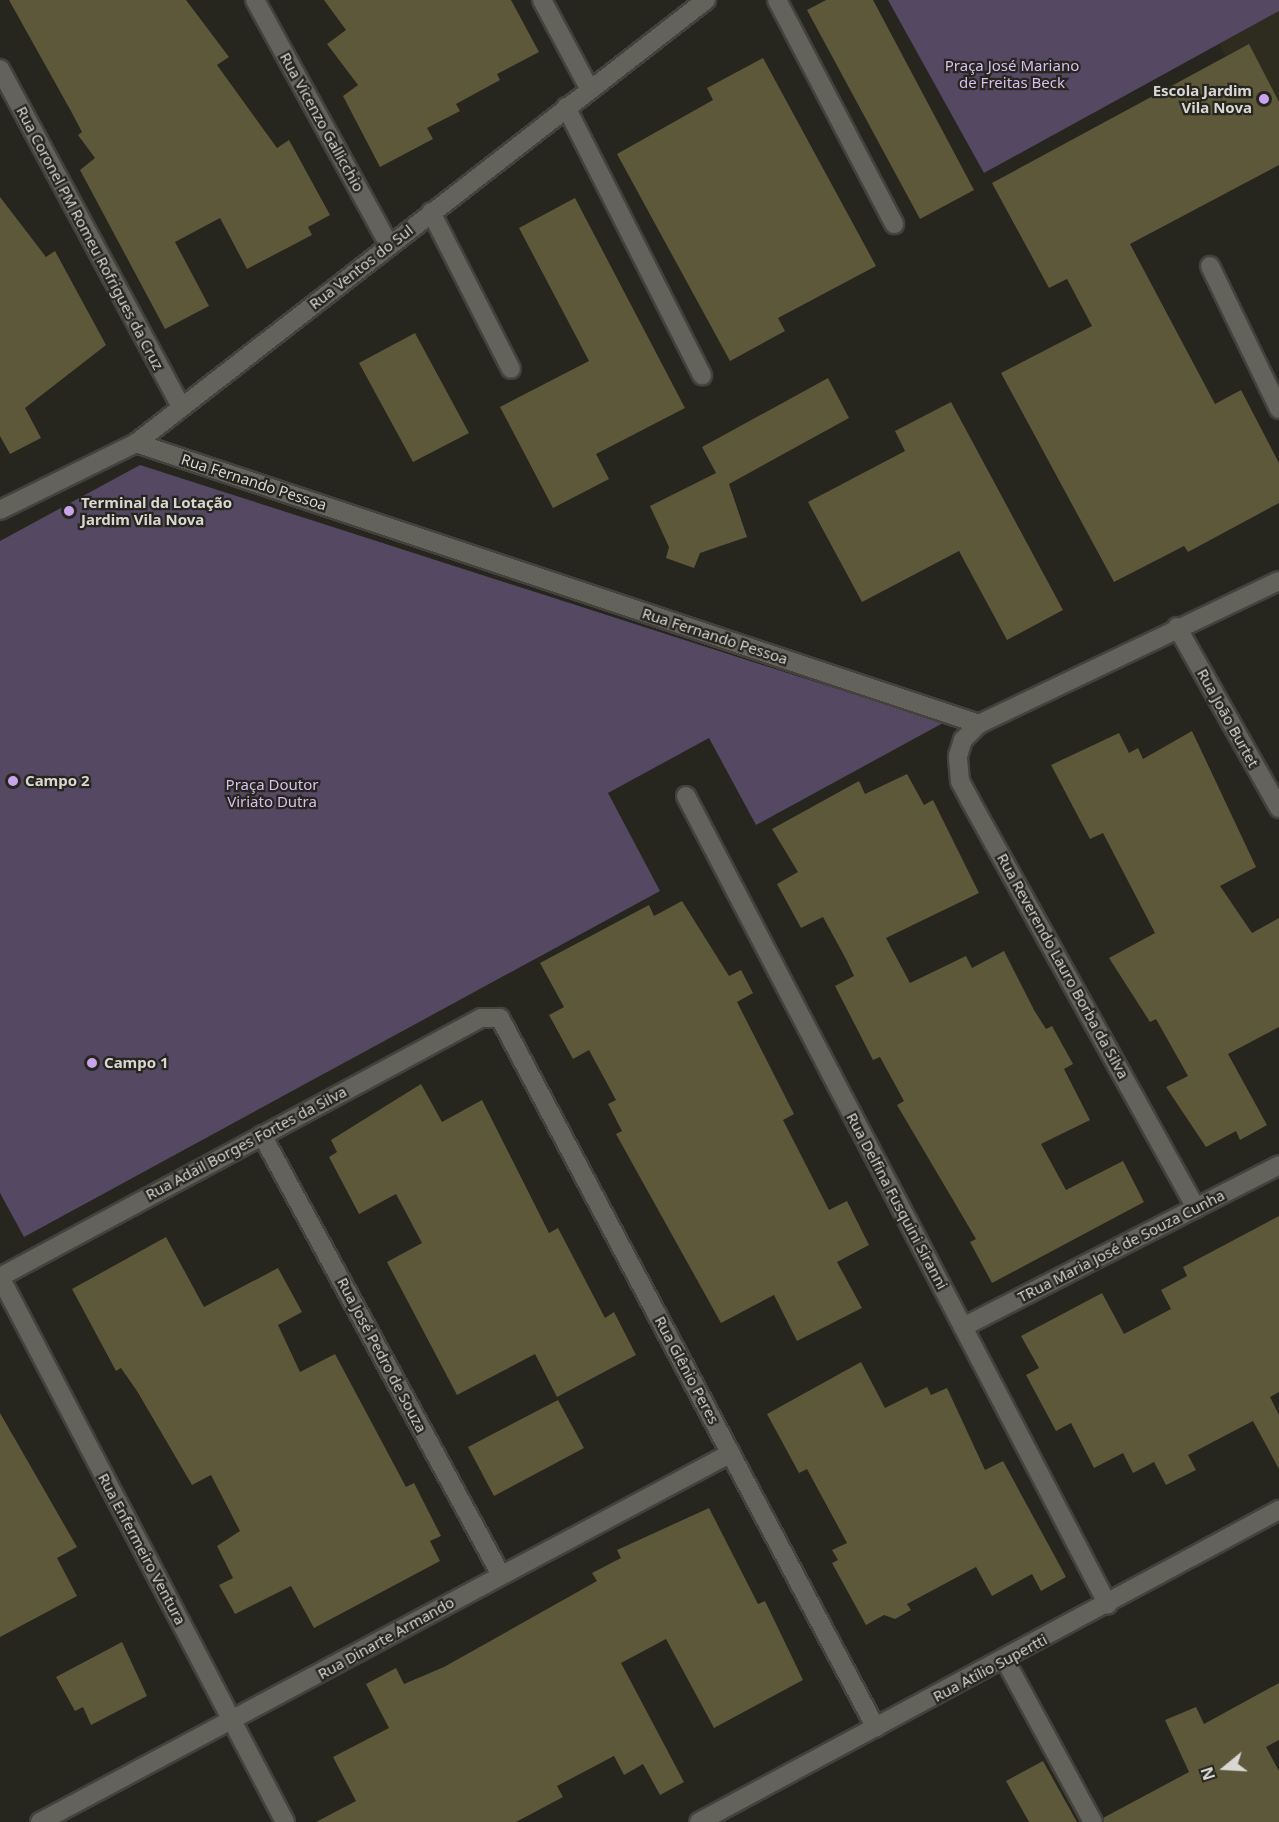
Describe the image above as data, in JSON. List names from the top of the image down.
{
  "streets": {
    "street": [
      "Rua Vicenzo Gallicchio",
      "Rua Coronel PM Romeu Rofrigues da Cruz",
      "Rua Ventos do Sul",
      "Rua Fernando Pessoa",
      "Rua João Burtet",
      "Rua Reverendo Lauro Borba da Silva",
      "Rua Adail Borges Fortes da Silva",
      "Rua Delfina Fusquini Siranni",
      "TRua Maria José de Souza Cunha",
      "Rua José Pedro de Souza",
      "Rua Glênio Peres",
      "Rua Enfermeiro Ventura",
      "Rua Dinarte Armando",
      "Rua Atílio Supertti"
    ]
  },
  "crossings": [
    ["Rua Vicenzo Gallicchio", "Rua Ventos do Sul"],
    ["Rua Coronel PM Romeu Rofrigues da Cruz", "Rua Ventos do Sul"],
    ["Rua Ventos do Sul", "Rua Fernando Pessoa"],
    ["Rua Fernando Pessoa", "Rua Reverendo Lauro Borba da Silva"],
    ["Rua Reverendo Lauro Borba da Silva", "TRua Maria José de Souza Cunha"],
    ["Rua Adail Borges Fortes da Silva", "Rua José Pedro de Souza"],
    ["Rua Adail Borges Fortes da Silva", "Rua Glênio Peres"],
    ["Rua Adail Borges Fortes da Silva", "Rua Enfermeiro Ventura"],
    ["Rua Delfina Fusquini Siranni", "TRua Maria José de Souza Cunha"],
    ["Rua Delfina Fusquini Siranni", "Rua Atílio Supertti"],
    ["Rua José Pedro de Souza", "Rua Dinarte Armando"],
    ["Rua Glênio Peres", "Rua Dinarte Armando"],
    ["Rua Glênio Peres", "Rua Atílio Supertti"],
    ["Rua Enfermeiro Ventura", "Rua Dinarte Armando"]
  ],
  "parks": ["Praça José Mariano de Freitas Beck", "Praça Doutor Viriato Dutra"],
  "places": [
    "Escola Jardim Vila Nova",
    "Terminal da Lotação Jardim Vila Nova",
    "Campo 2",
    "Campo 1"
  ],
  "north": "left"
}
